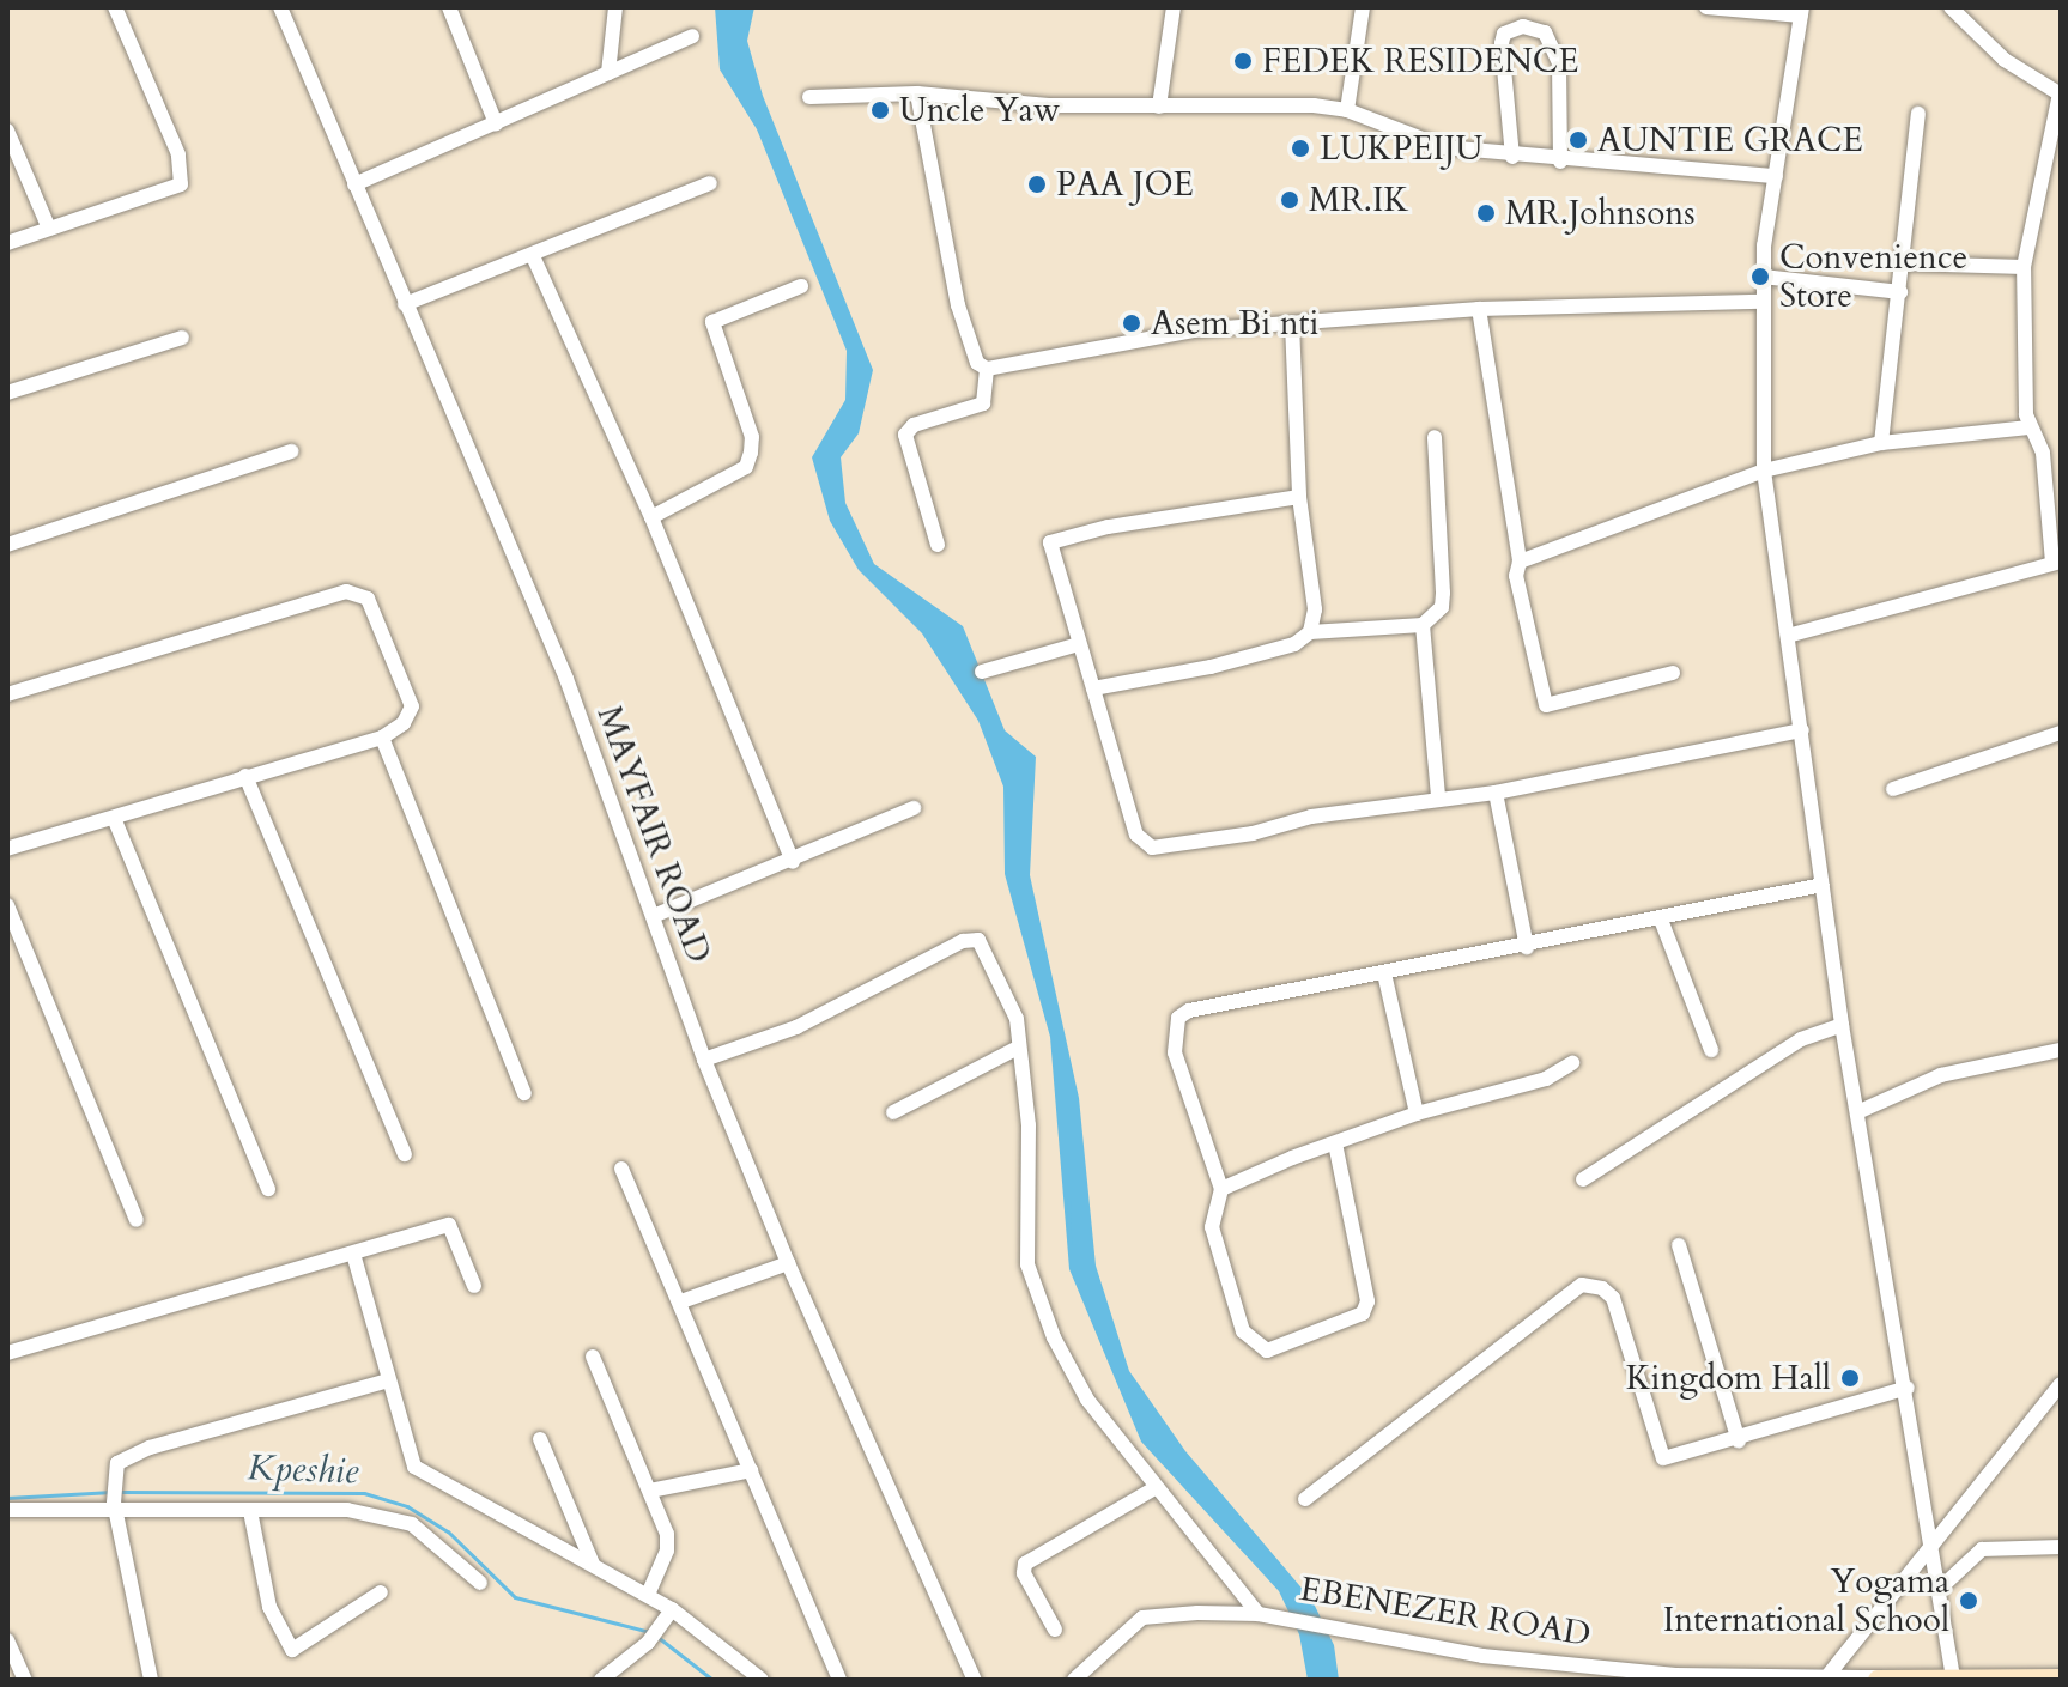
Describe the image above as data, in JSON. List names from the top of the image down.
{
  "streets": {
    "street": ["MAYFAIR ROAD", "EBENEZER ROAD"]
  },
  "water": ["Kpeshie"],
  "places": [
    "FEDEK RESIDENCE",
    "Uncle Yaw",
    "AUNTIE GRACE",
    "LUKPEIJU",
    "PAA JOE",
    "MR.IK",
    "MR.Johnsons",
    "Convenience Store",
    "Asem Bi nti",
    "Kingdom Hall",
    "Yogama International School"
  ]
}
